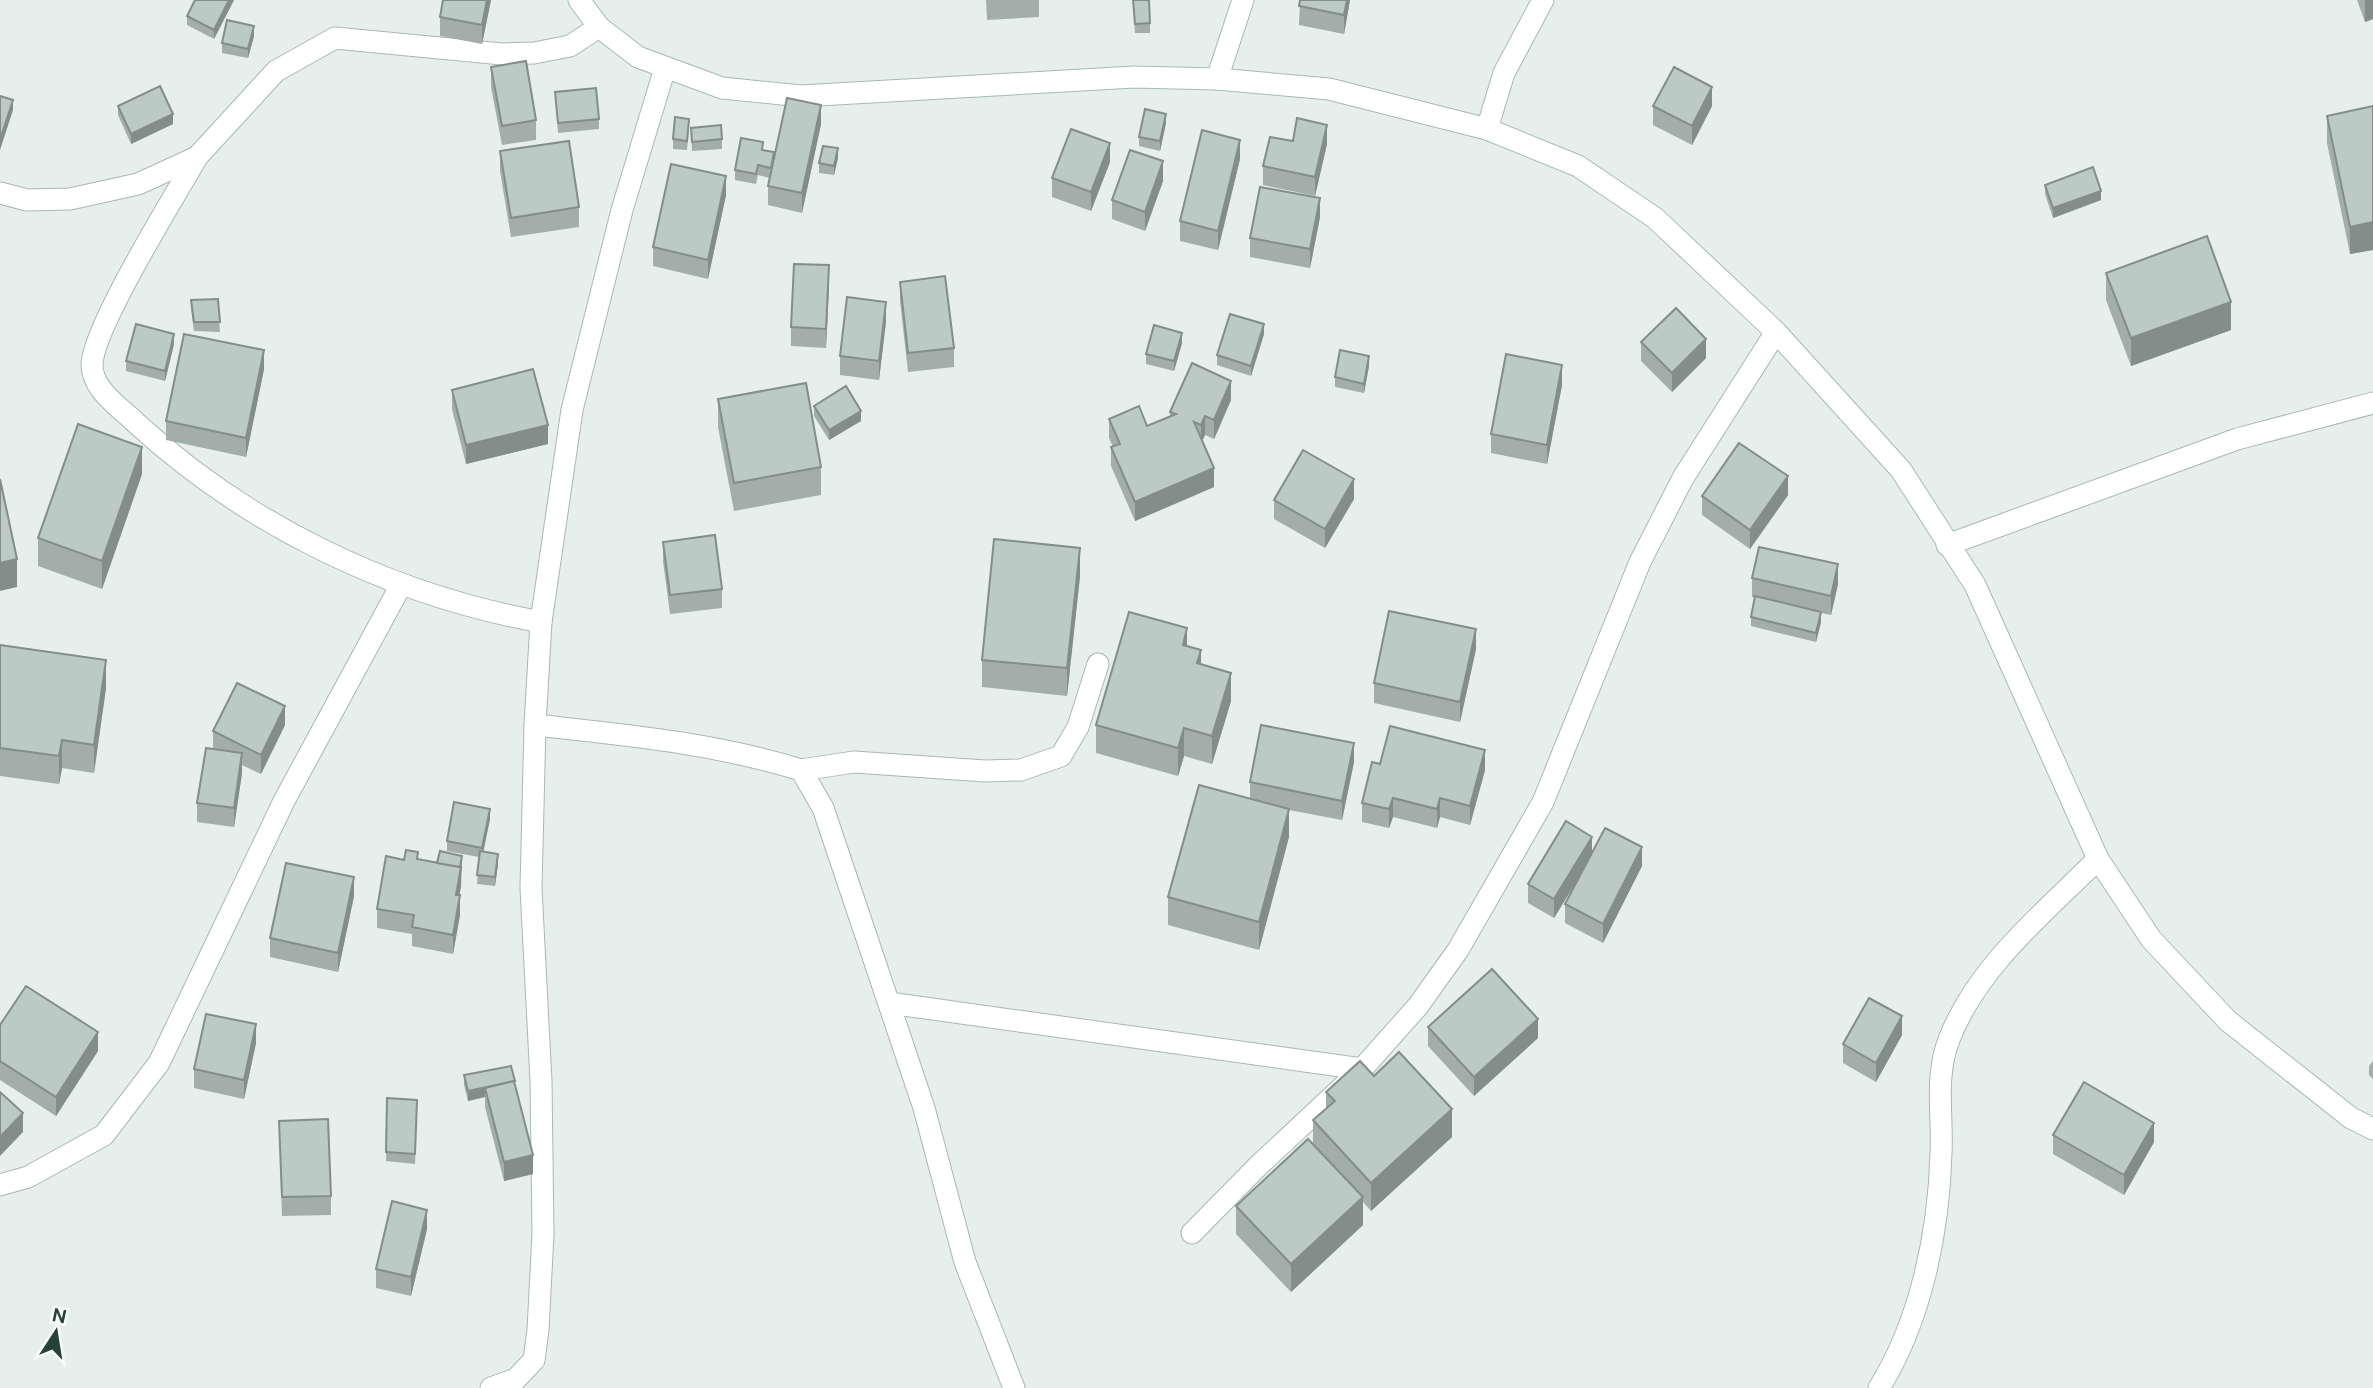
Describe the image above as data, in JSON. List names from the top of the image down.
{
  "north": "top"
}
